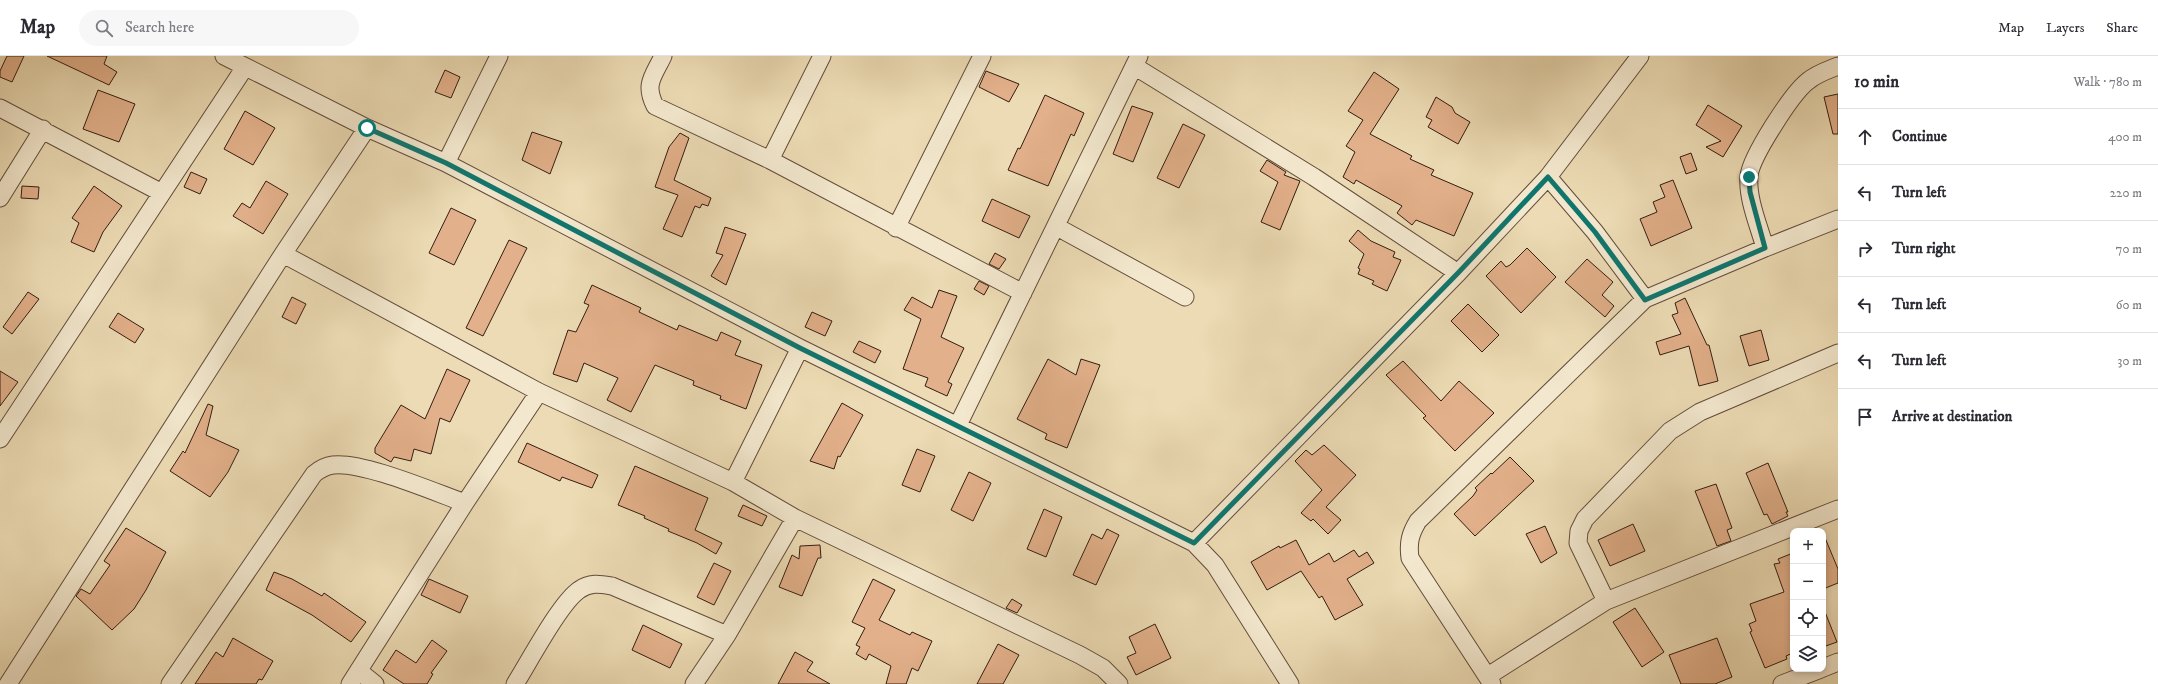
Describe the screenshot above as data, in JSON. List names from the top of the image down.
{
  "page": {
    "header": "Map",
    "search": "Search here",
    "nav": ["Map", "Layers", "Share"],
    "heading": ["10 min", "Walk · 780 m"],
    "list": [
      ["Continue", "400 m"],
      ["Turn left", "220 m"],
      ["Turn right", "70 m"],
      ["Turn left", "60 m"],
      ["Turn left", "30 m"],
      "Arrive at destination"
    ],
    "map_buttons": ["+", "−"]
  }
}
